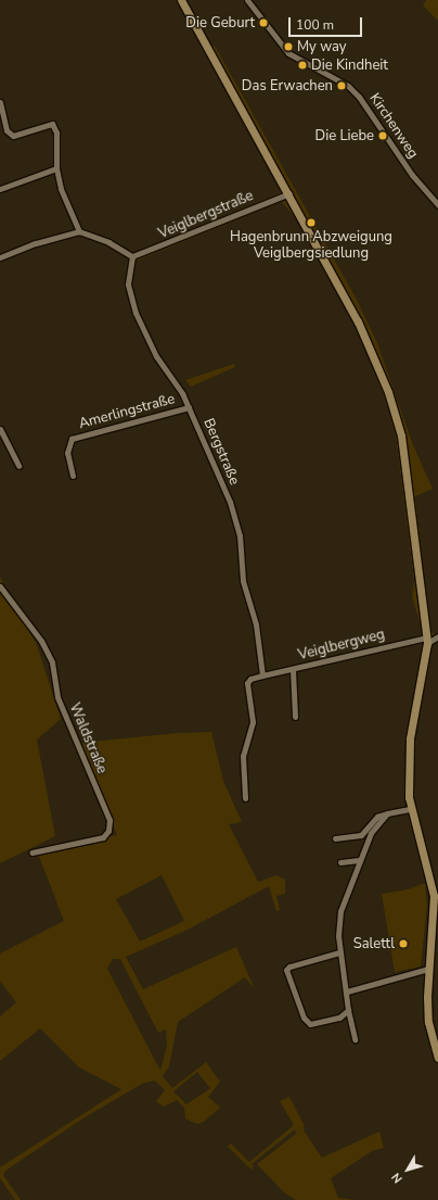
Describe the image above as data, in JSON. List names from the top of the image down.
{
  "streets": {
    "street": [
      "Kirchenweg",
      "Veiglbergstraße",
      "Amerlingstraße",
      "Bergstraße",
      "Veiglbergweg",
      "Waldstraße"
    ]
  },
  "crossings": [
    ["Veiglbergstraße", "Bergstraße"],
    ["Amerlingstraße", "Bergstraße"],
    ["Bergstraße", "Veiglbergweg"]
  ],
  "places": [
    "Die Geburt",
    "My way",
    "Die Kindheit",
    "Das Erwachen",
    "Die Liebe",
    "Hagenbrunn Abzweigung Veiglbergsiedlung",
    "Salettl"
  ],
  "scale_bar": "100 m",
  "north": "bottom left"
}
